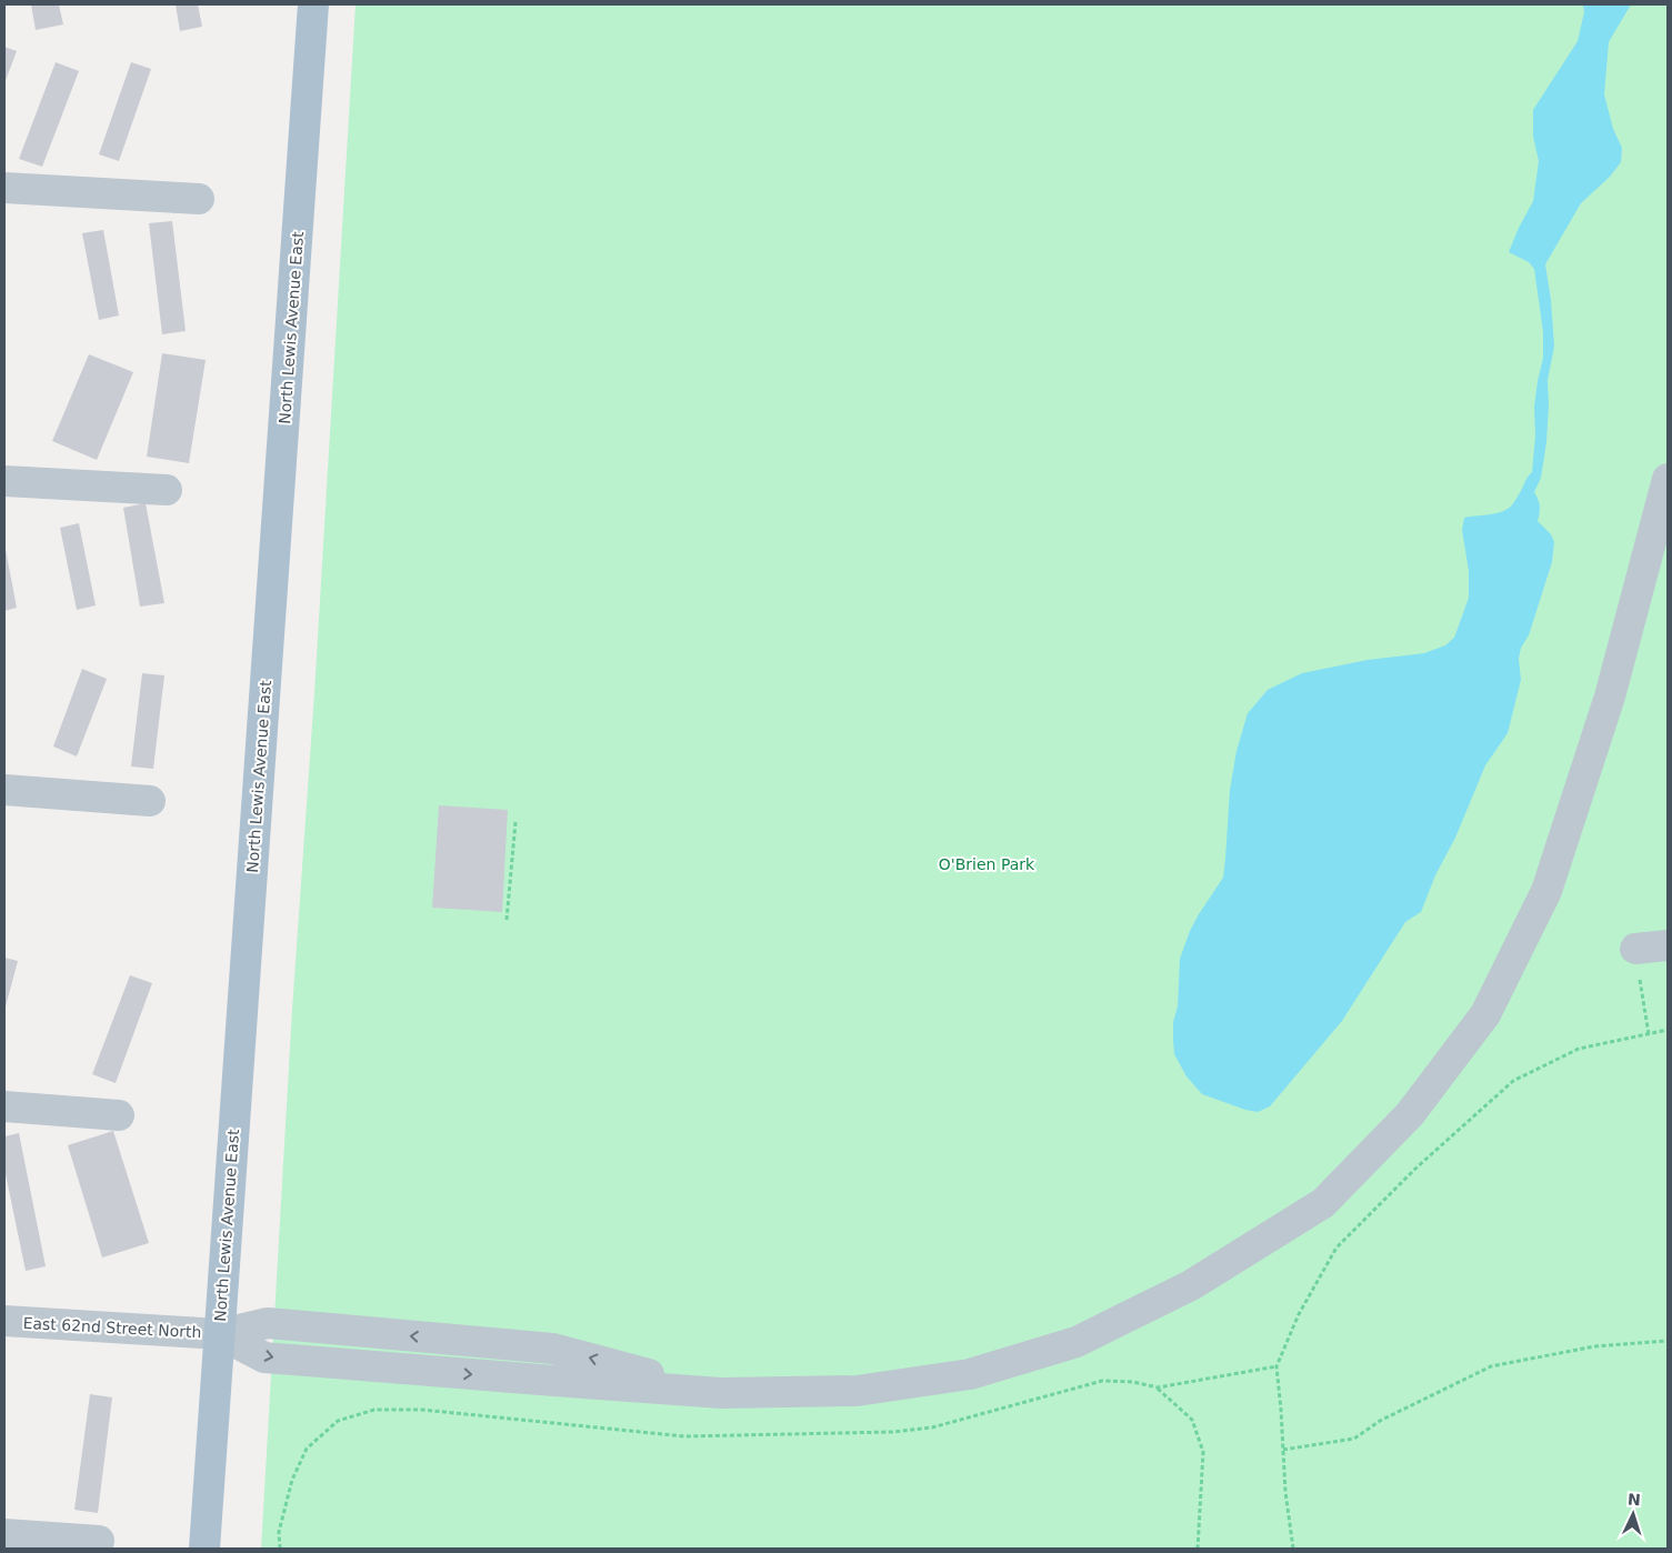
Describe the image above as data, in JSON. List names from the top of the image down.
{
  "streets": {
    "main road": ["North Lewis Avenue East"],
    "street": ["East 62nd Street North"]
  },
  "crossings": [
    ["North Lewis Avenue East", "East 62nd Street North"]
  ],
  "parks": ["O'Brien Park"],
  "north": "top"
}
